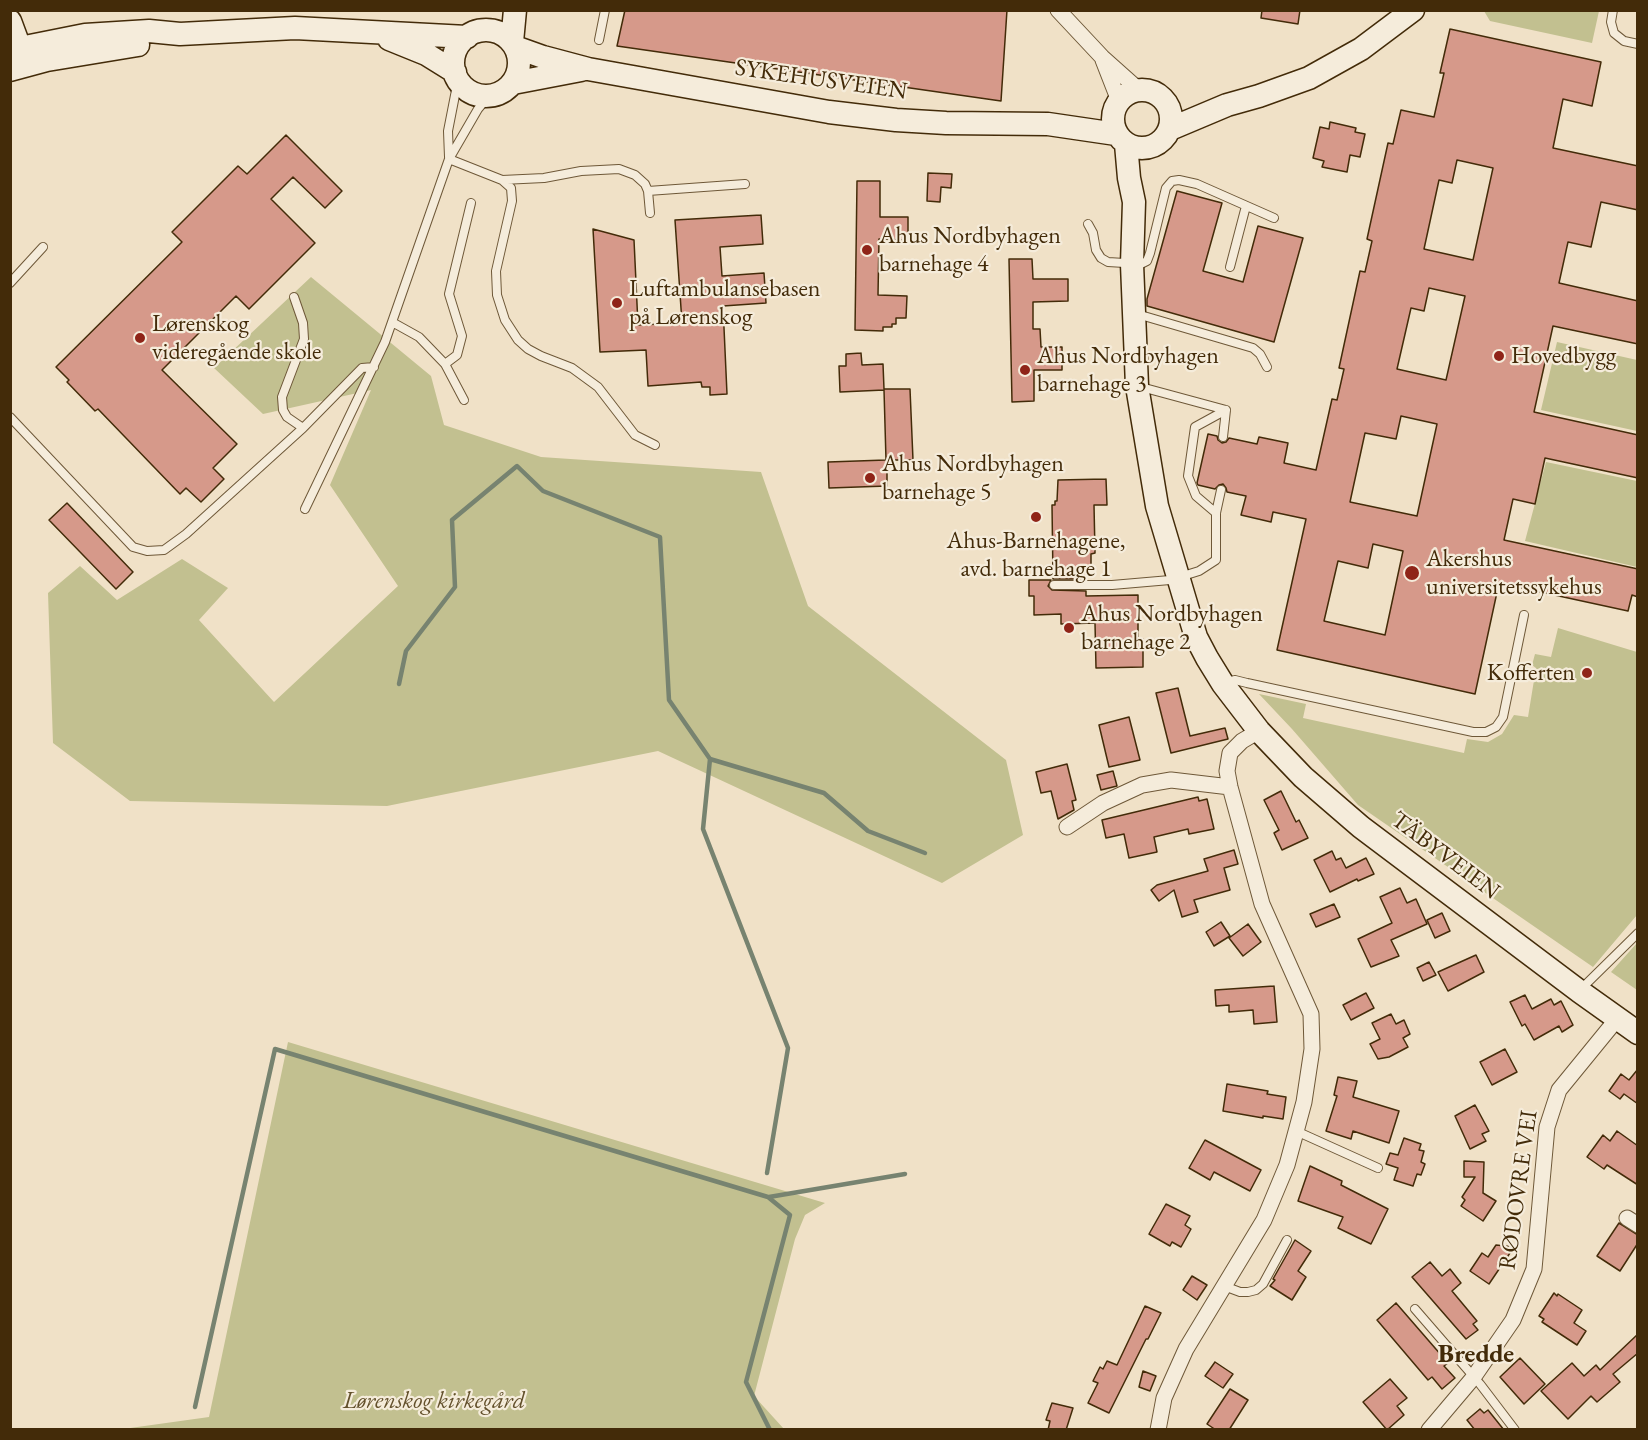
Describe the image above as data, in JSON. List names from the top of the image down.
{
  "streets": {
    "main road": ["SYKEHUSVEIEN", "TÄBYVEIEN"],
    "street": ["RØDOVRE VEI"]
  },
  "crossings": [
    ["TÄBYVEIEN", "RØDOVRE VEI"]
  ],
  "districts": ["Bredde"],
  "parks": ["Lørenskog kirkegård"],
  "places": [
    "Ahus Nordbyhagen barnehage 4",
    "Luftambulansebasen på Lørenskog",
    "Lørenskog videregående skole",
    "Hovedbygg",
    "Ahus Nordbyhagen barnehage 3",
    "Ahus Nordbyhagen barnehage 5",
    "Ahus-Barnehagene, avd. barnehage 1",
    "Akershus universitetssykehus",
    "Ahus Nordbyhagen barnehage 2",
    "Kofferten"
  ]
}
